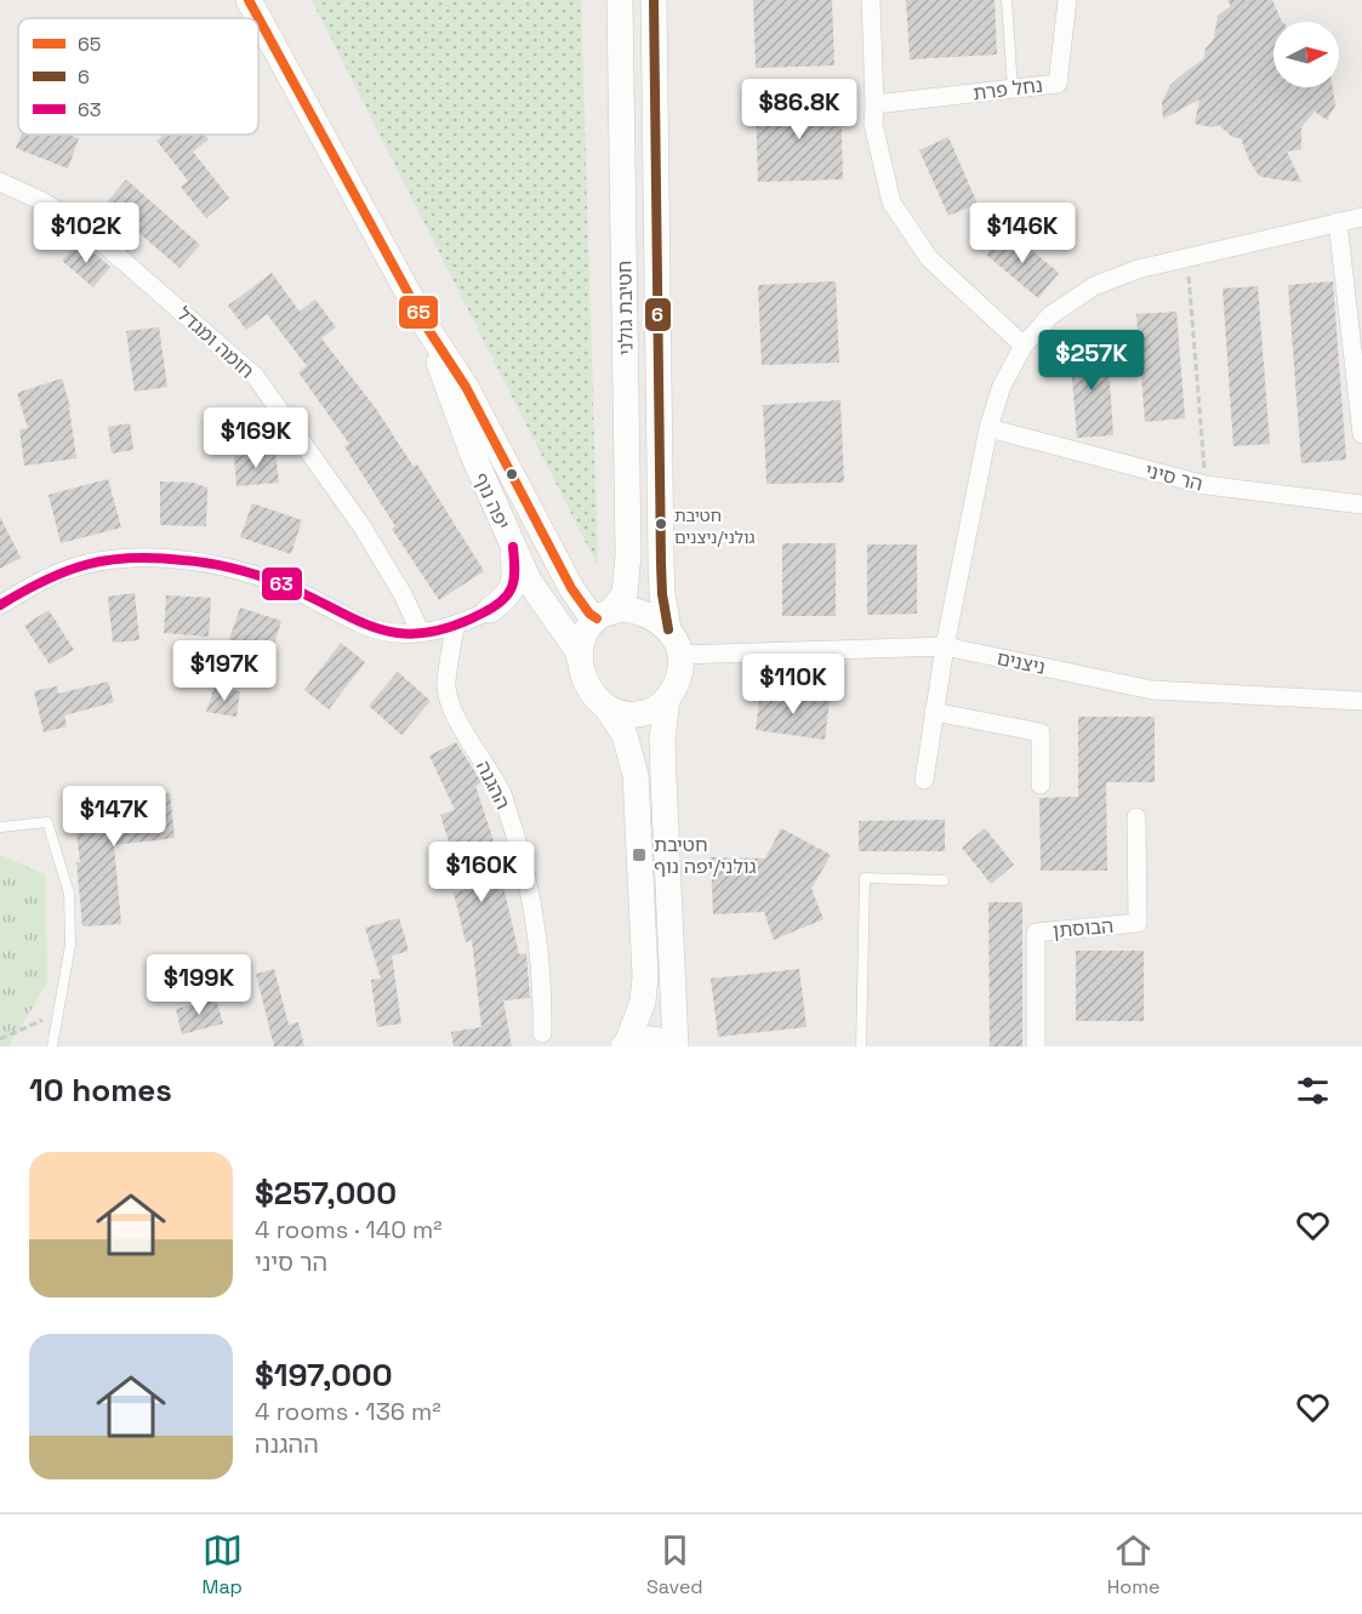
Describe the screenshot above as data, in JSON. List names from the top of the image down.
{
  "streets": {
    "street": [
      "נחל פרת",
      "חטיבת גולני",
      "חומה ומגדל",
      "הר סיני",
      "יפה נוף",
      "ניצנים",
      "ההגנה",
      "הבוסתן"
    ]
  },
  "crossings": [
    ["חטיבת גולני", "יפה נוף"],
    ["חטיבת גולני", "ניצנים"],
    ["יפה נוף", "ניצנים"]
  ],
  "places": {
    "other": ["חטיבת גולני/ניצנים"],
    "transit": ["חטיבת גולני/יפה נוף"]
  },
  "lines": ["transit line 65", "transit line 6", "transit line 63"],
  "legend": ["65", "6", "63"],
  "north": "right",
  "page": {
    "price": [
      "$86.8K",
      "$102K",
      "$146K",
      "$257K",
      "$169K",
      "$197K",
      "$110K",
      "$147K",
      "$160K",
      "$199K"
    ],
    "heading": "10 homes",
    "list": [
      {
        "name": "$257,000",
        "note": "4 rooms · 140 m² · הר סיני"
      },
      {
        "name": "$197,000",
        "note": "4 rooms · 136 m² · ההגנה"
      }
    ],
    "tabs": ["Map", "Saved", "Home"]
  }
}
